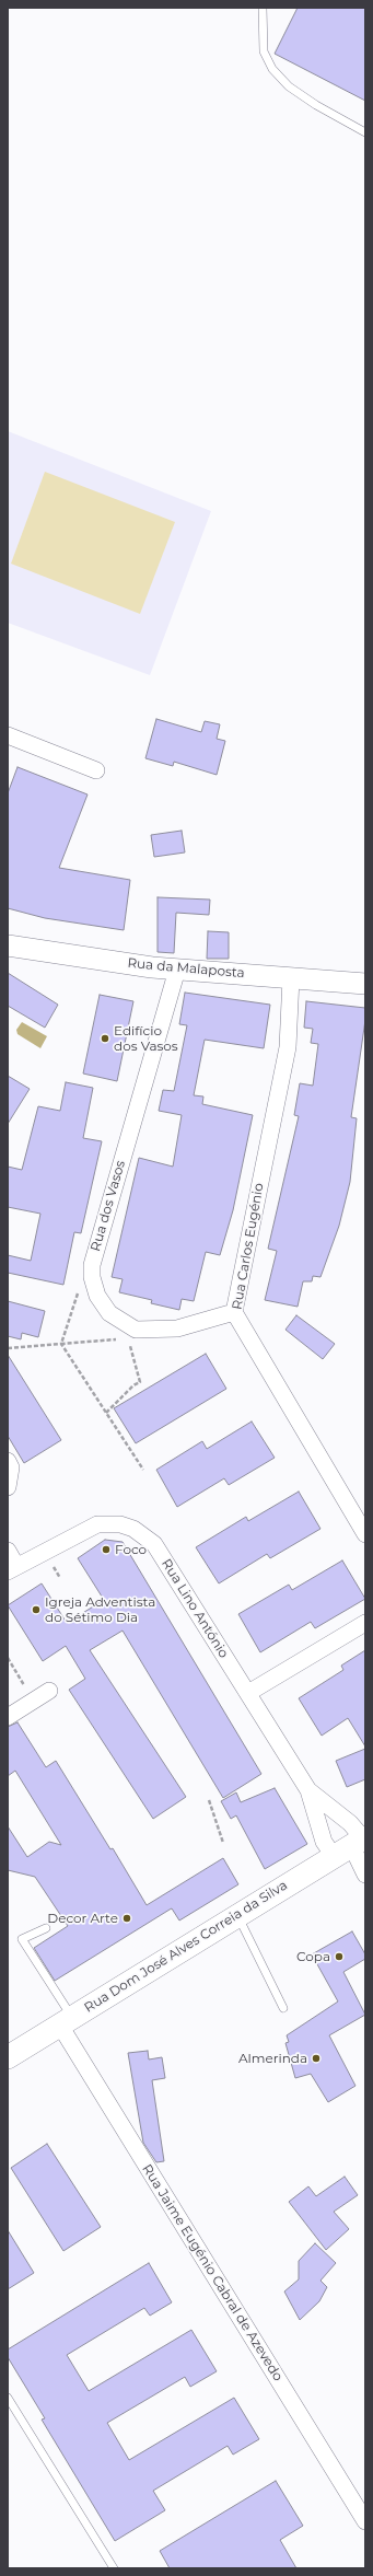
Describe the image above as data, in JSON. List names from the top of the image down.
{
  "streets": {
    "main road": ["Rua Dom José Alves Correia da Silva"],
    "street": [
      "Rua da Malaposta",
      "Rua dos Vasos",
      "Rua Carlos Eugénio",
      "Rua Lino António",
      "Rua Jaime Eugénio Cabral de Azevedo"
    ]
  },
  "crossings": [
    ["Rua da Malaposta", "Rua dos Vasos"],
    ["Rua da Malaposta", "Rua Carlos Eugénio"],
    ["Rua dos Vasos", "Rua Carlos Eugénio"],
    ["Rua Lino António", "Rua Dom José Alves Correia da Silva"],
    ["Rua Dom José Alves Correia da Silva", "Rua Jaime Eugénio Cabral de Azevedo"]
  ],
  "places": [
    "Edifício dos Vasos",
    "Foco",
    "Igreja Adventista do Sétimo Dia",
    "Decor Arte",
    "Copa",
    "Almerinda"
  ]
}
